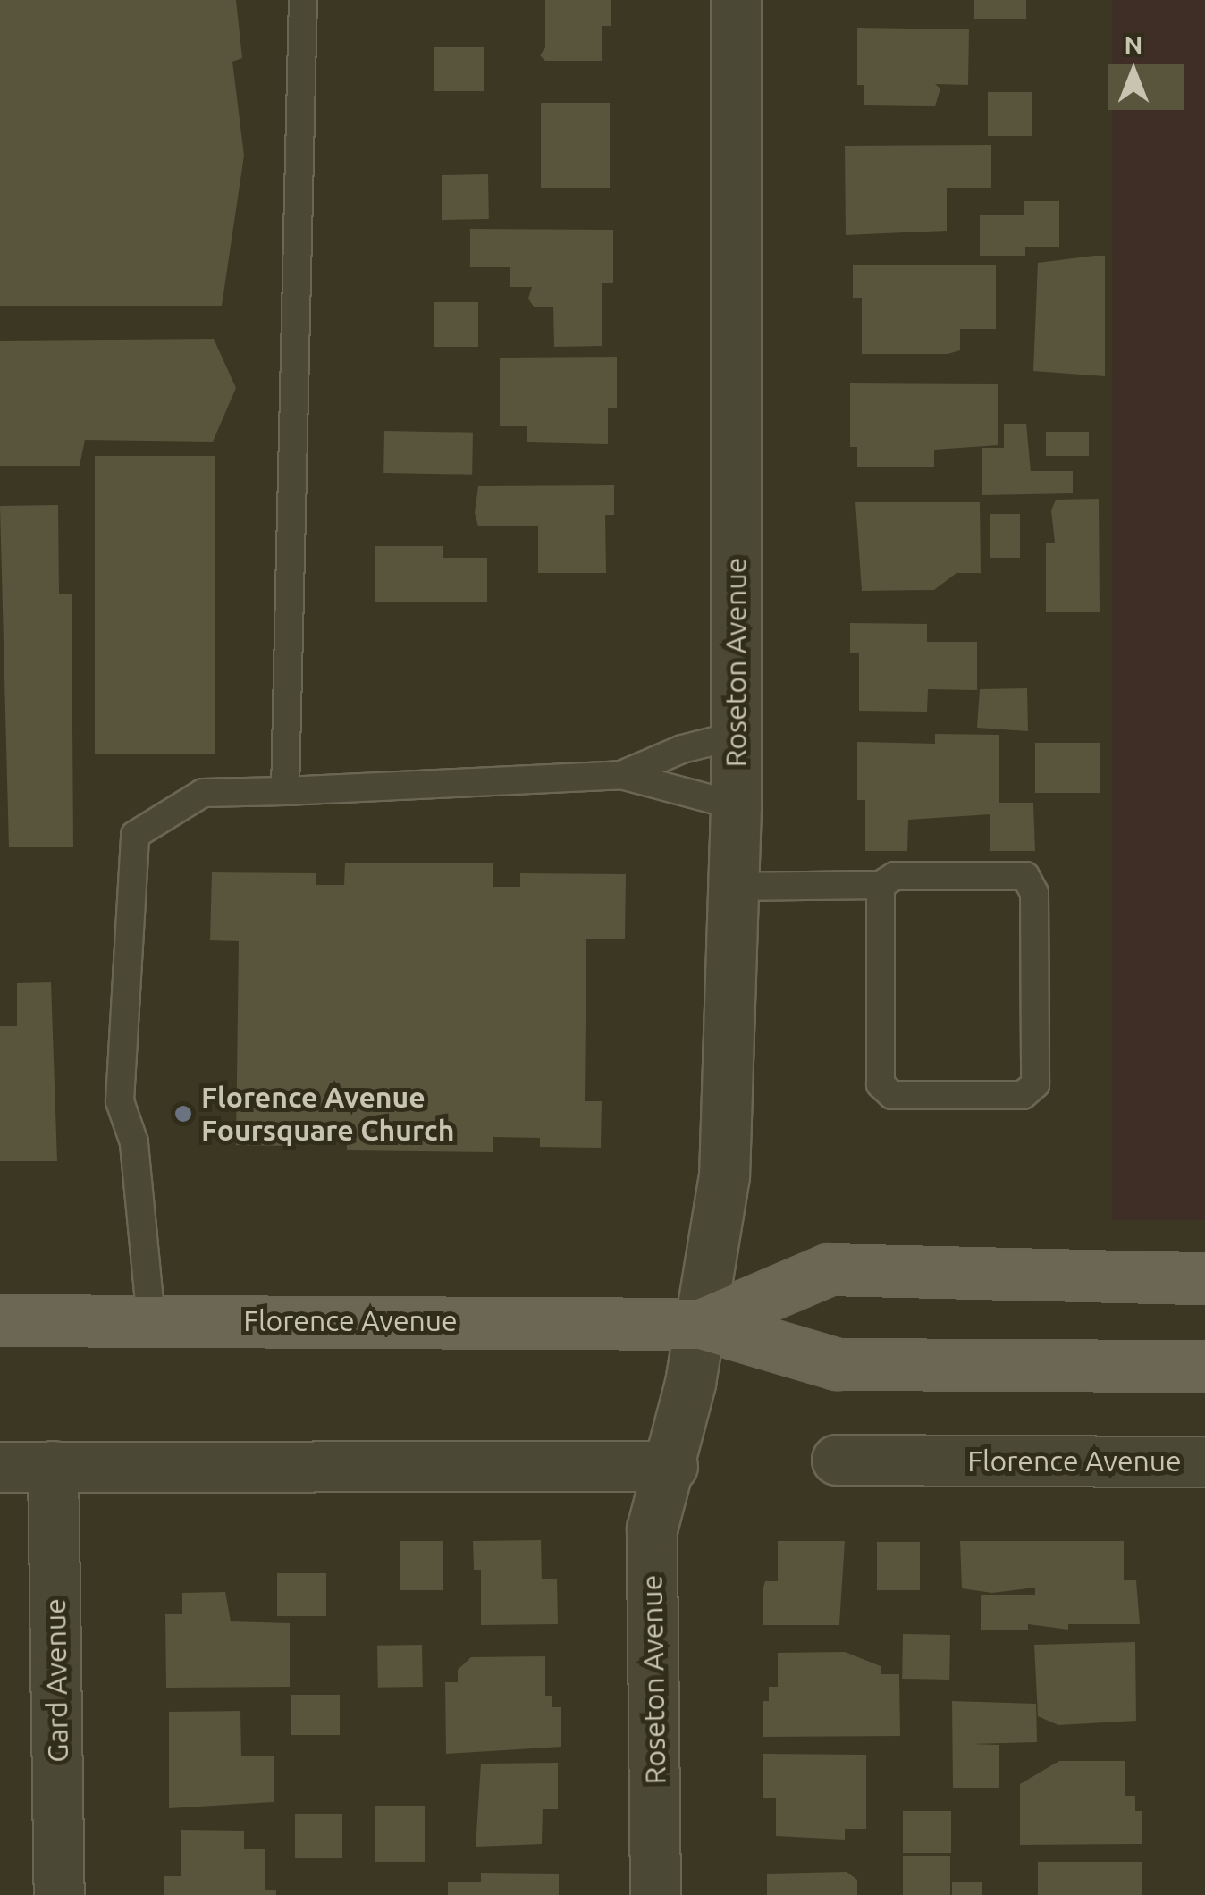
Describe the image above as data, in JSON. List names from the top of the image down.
{
  "streets": {
    "main road": ["Florence Avenue"],
    "street": ["Roseton Avenue", "Gard Avenue"]
  },
  "crossings": [
    ["Roseton Avenue", "Florence Avenue"]
  ],
  "places": ["Florence Avenue Foursquare Church"],
  "north": "top"
}
